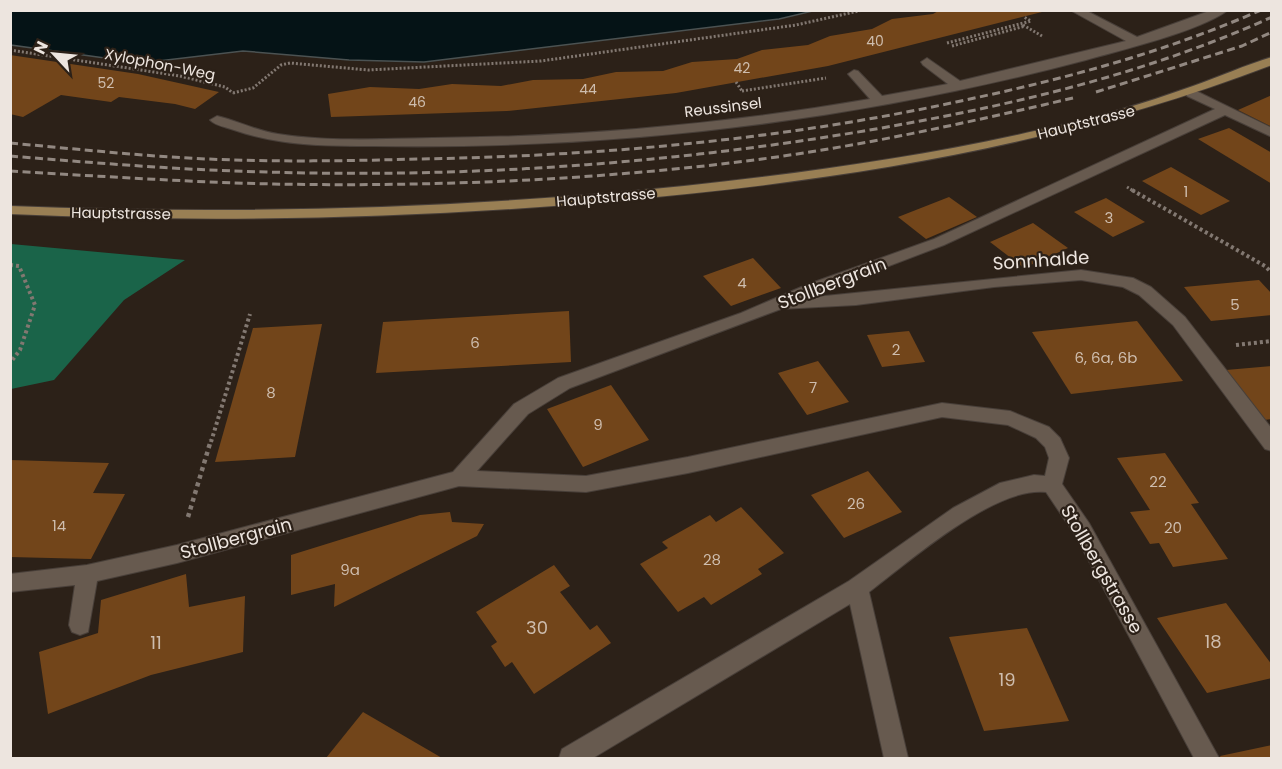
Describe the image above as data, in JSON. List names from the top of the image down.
{
  "streets": {
    "main road": ["Hauptstrasse"],
    "street": [
      "Reussinsel",
      "Sonnhalde",
      "Stollbergrain",
      "Stollbergstrasse"
    ],
    "path": ["Xylophon-Weg"]
  },
  "crossings": [
    ["Sonnhalde", "Stollbergrain"],
    ["Stollbergrain", "Stollbergstrasse"]
  ],
  "house_numbers": [
    "40",
    "42",
    "52",
    "44",
    "46",
    "1",
    "3",
    "4",
    "5",
    "6",
    "2",
    "6, 6a, 6b",
    "7",
    "8",
    "9",
    "22",
    "26",
    "14",
    "20",
    "28",
    "9a",
    "30",
    "18",
    "11",
    "19"
  ],
  "north": "top left"
}
